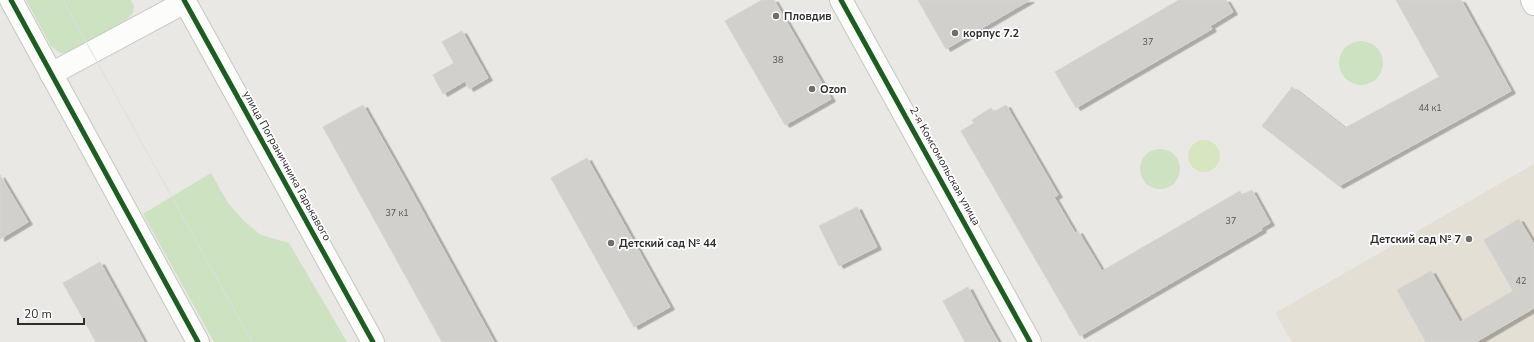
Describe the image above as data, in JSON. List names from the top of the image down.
{
  "streets": {
    "street": ["улица Пограничника Гарькавого", "2-я Комсомольская улица"]
  },
  "places": [
    "Пловдив",
    "корпус 7.2",
    "Ozon",
    "Детский сад № 7",
    "Детский сад № 44"
  ],
  "house_numbers": [
    "37",
    "38",
    "44 к1",
    "37 к1",
    "37",
    "42"
  ],
  "scale_bar": "20 m"
}
